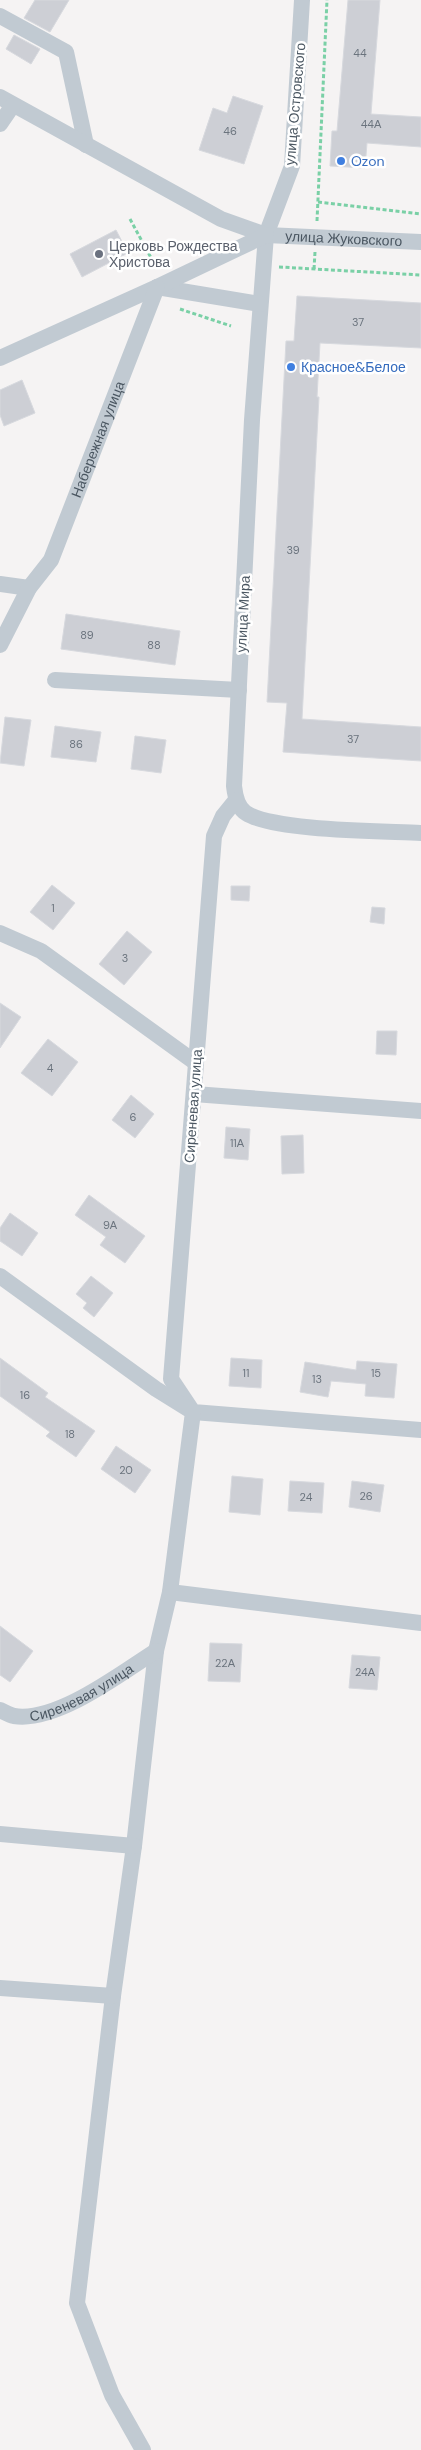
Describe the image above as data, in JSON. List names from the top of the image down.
{
  "streets": {
    "street": [
      "улица Островского",
      "улица Жуковского",
      "Набережная улица",
      "улица Мира",
      "Сиреневая улица"
    ]
  },
  "crossings": [
    ["улица Островского", "улица Жуковского"],
    ["улица Островского", "улица Мира"],
    ["улица Жуковского", "улица Мира"],
    ["улица Мира", "Сиреневая улица"]
  ],
  "places": ["Ozon", "Церковь Рождества Христова", "Красное&Белое"],
  "house_numbers": [
    "44",
    "44А",
    "46",
    "37",
    "39",
    "89",
    "88",
    "37",
    "86",
    "1",
    "3",
    "4",
    "6",
    "11А",
    "9А",
    "11",
    "15",
    "13",
    "16",
    "18",
    "20",
    "26",
    "24",
    "22А",
    "24А"
  ]
}
